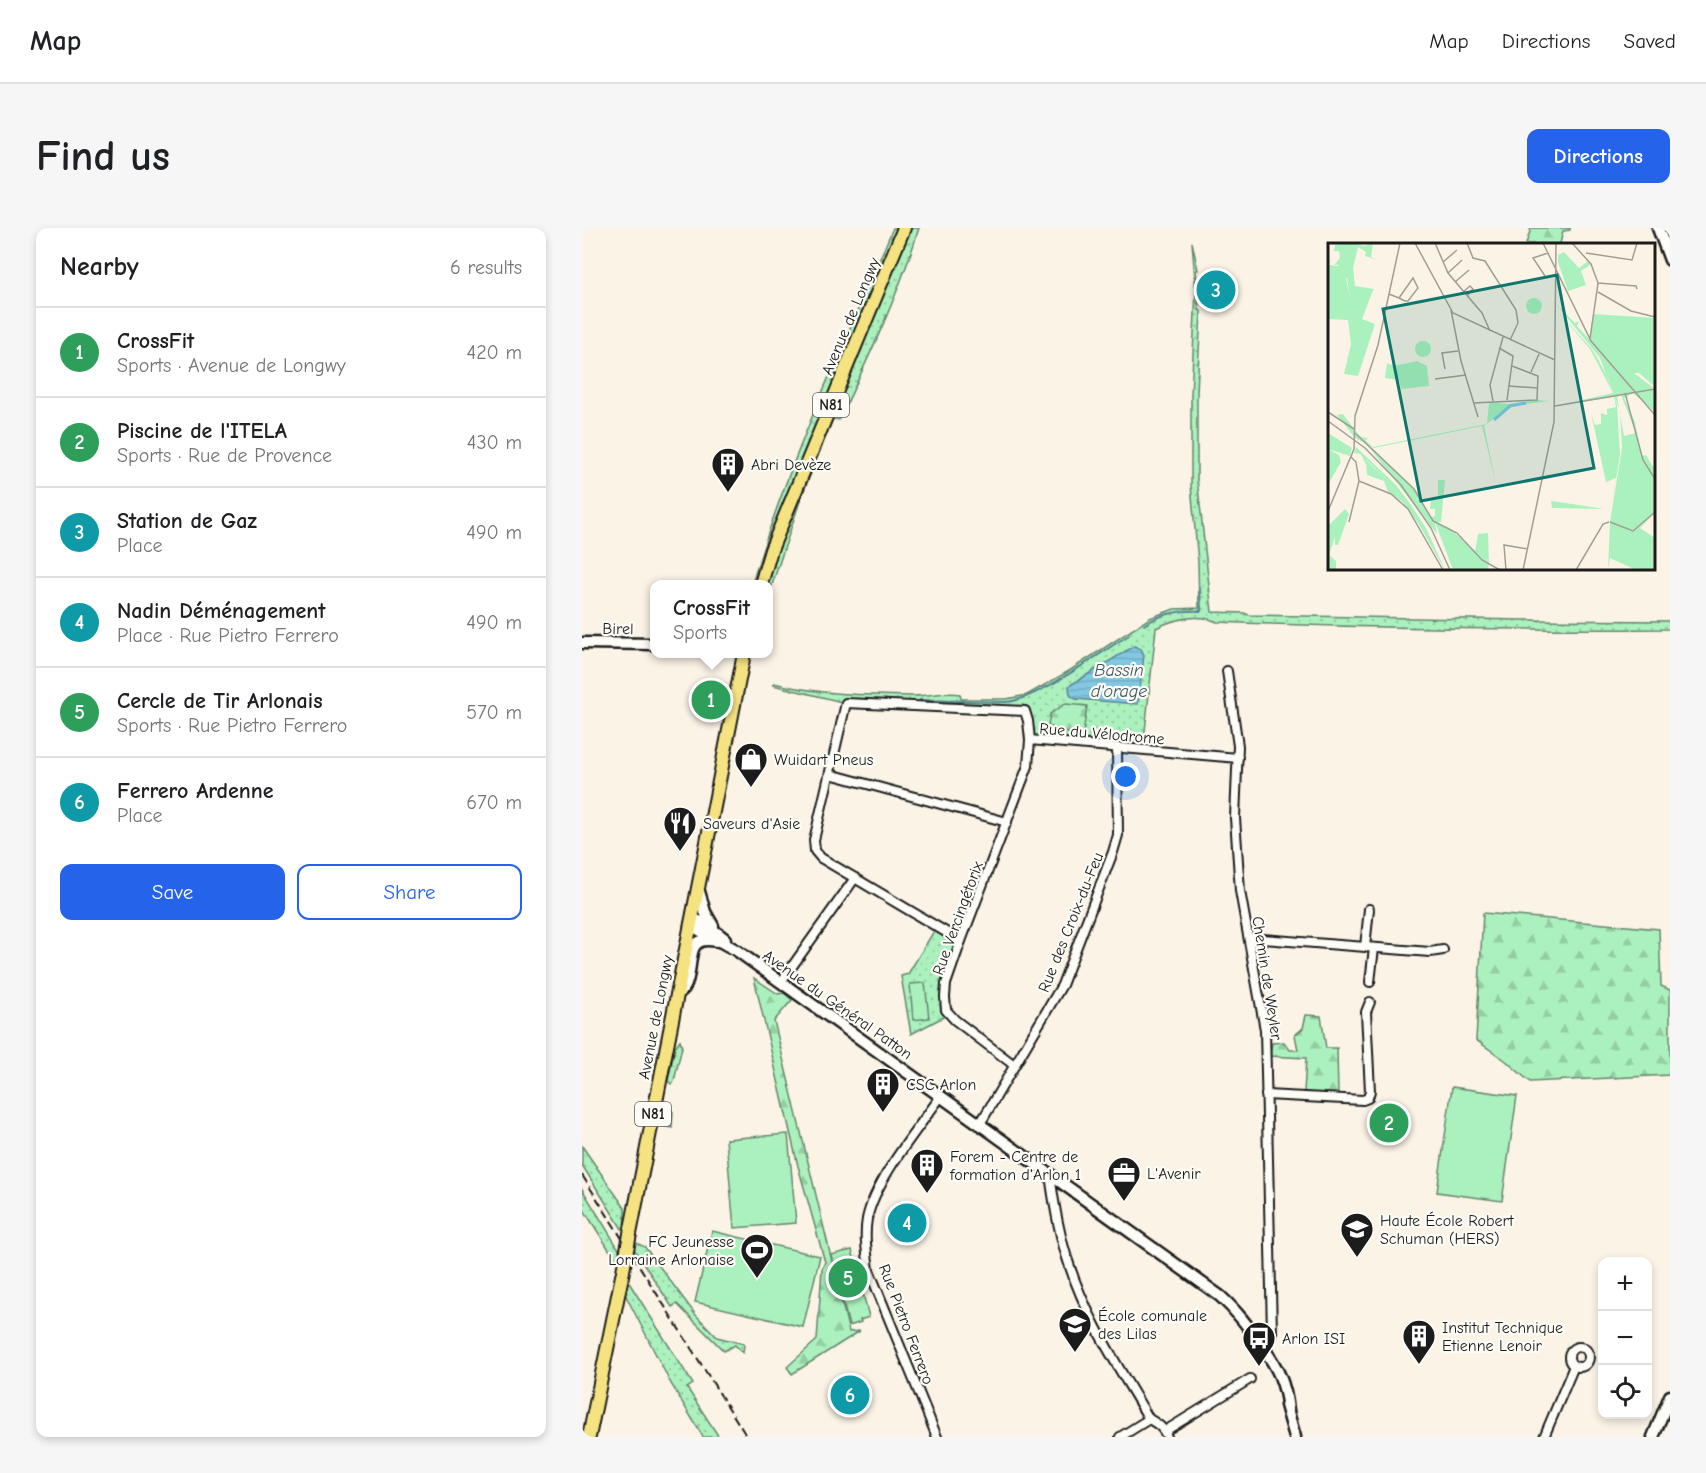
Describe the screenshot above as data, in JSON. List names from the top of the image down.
{
  "streets": {
    "main road": [
      "Avenue de Longwy",
      "N81",
      "Birel",
      "Avenue du Général Patton"
    ],
    "street": [
      "Rue du Vélodrome",
      "Rue Vercingétorix",
      "Rue des Croix-du-Feu",
      "Chemin de Weyler",
      "Rue Pietro Ferrero"
    ]
  },
  "crossings": [
    ["Avenue de Longwy", "N81"],
    ["N81", "Avenue du Général Patton"],
    ["Rue du Vélodrome", "Rue Vercingétorix"],
    ["Rue du Vélodrome", "Rue des Croix-du-Feu"],
    ["Rue du Vélodrome", "Chemin de Weyler"],
    ["Rue Vercingétorix", "Rue des Croix-du-Feu"],
    ["Rue des Croix-du-Feu", "Avenue du Général Patton"],
    ["Chemin de Weyler", "Avenue du Général Patton"],
    ["Avenue du Général Patton", "Rue Pietro Ferrero"]
  ],
  "water": ["Bassin d'orage"],
  "places": {
    "building": [
      "Abri Devèze",
      "CSC Arlon",
      "Forem - Centre de formation d'Arlon 1",
      "Institut Technique Etienne Lenoir"
    ],
    "shop": ["Wuidart Pneus"],
    "restaurant": ["Saveurs d'Asie"],
    "office": ["L'Avenir"],
    "school or university": ["Haute École Robert Schuman (HERS)", "École comunale des Lilas"],
    "sports": ["FC Jeunesse Lorraine Arlonaise"],
    "bus stop": ["Arlon ISI"]
  },
  "page": {
    "header": "Map",
    "nav": ["Map", "Directions", "Saved"],
    "buttons": [
      "Directions",
      ["Save", "Share"]
    ],
    "title": "Find us",
    "heading": ["Nearby", "6 results"],
    "pins": [
      "3",
      "1",
      "2",
      "4",
      "5",
      "6"
    ],
    "list": [
      {
        "mark": "1",
        "name": "CrossFit",
        "note": "Sports · Avenue de Longwy",
        "value": "420 m"
      },
      {
        "mark": "2",
        "name": "Piscine de l'ITELA",
        "note": "Sports · Rue de Provence",
        "value": "430 m"
      },
      {
        "mark": "3",
        "name": "Station de Gaz",
        "note": "Place",
        "value": "490 m"
      },
      {
        "mark": "4",
        "name": "Nadin Déménagement",
        "note": "Place · Rue Pietro Ferrero",
        "value": "490 m"
      },
      {
        "mark": "5",
        "name": "Cercle de Tir Arlonais",
        "note": "Sports · Rue Pietro Ferrero",
        "value": "570 m"
      },
      {
        "mark": "6",
        "name": "Ferrero Ardenne",
        "note": "Place",
        "value": "670 m"
      }
    ],
    "popup": ["CrossFit", "Sports"],
    "map_buttons": ["+", "−"]
  }
}
